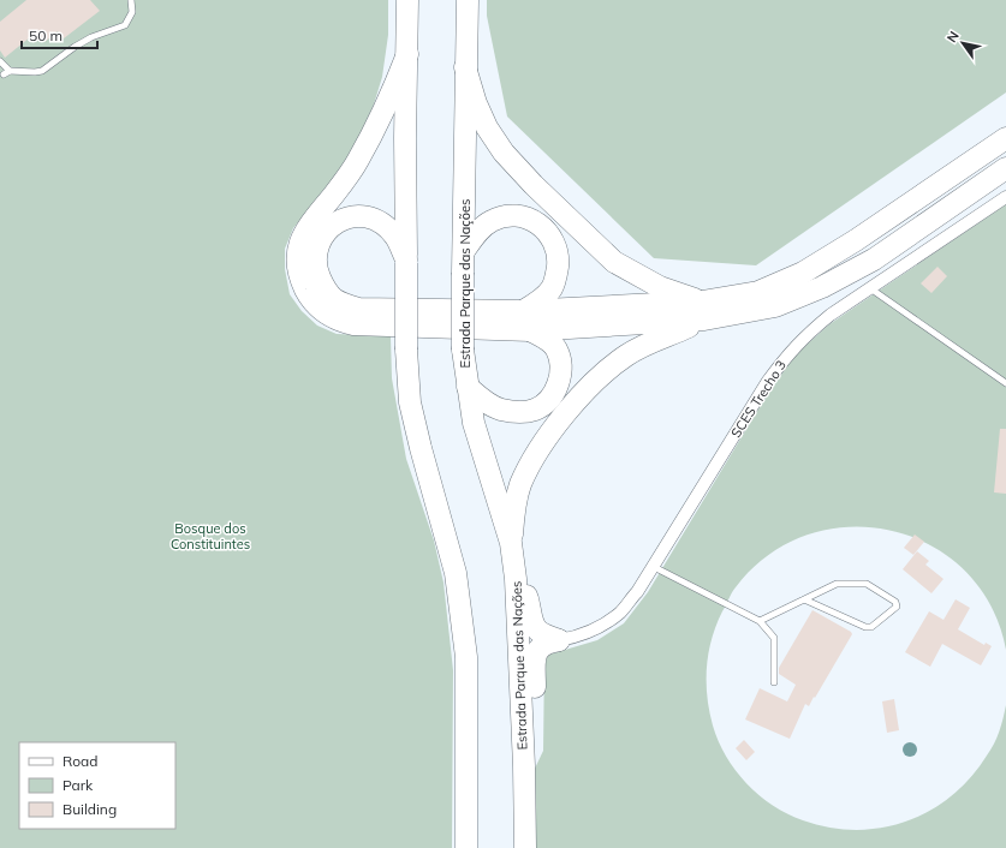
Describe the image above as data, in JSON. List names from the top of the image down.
{
  "streets": {
    "highway": ["Estrada Parque das Nações"],
    "street": ["SCES Trecho 3"]
  },
  "parks": ["Bosque dos Constituintes"],
  "legend": ["Road", "Park", "Building"],
  "scale_bar": "50 m",
  "north": "top left"
}
